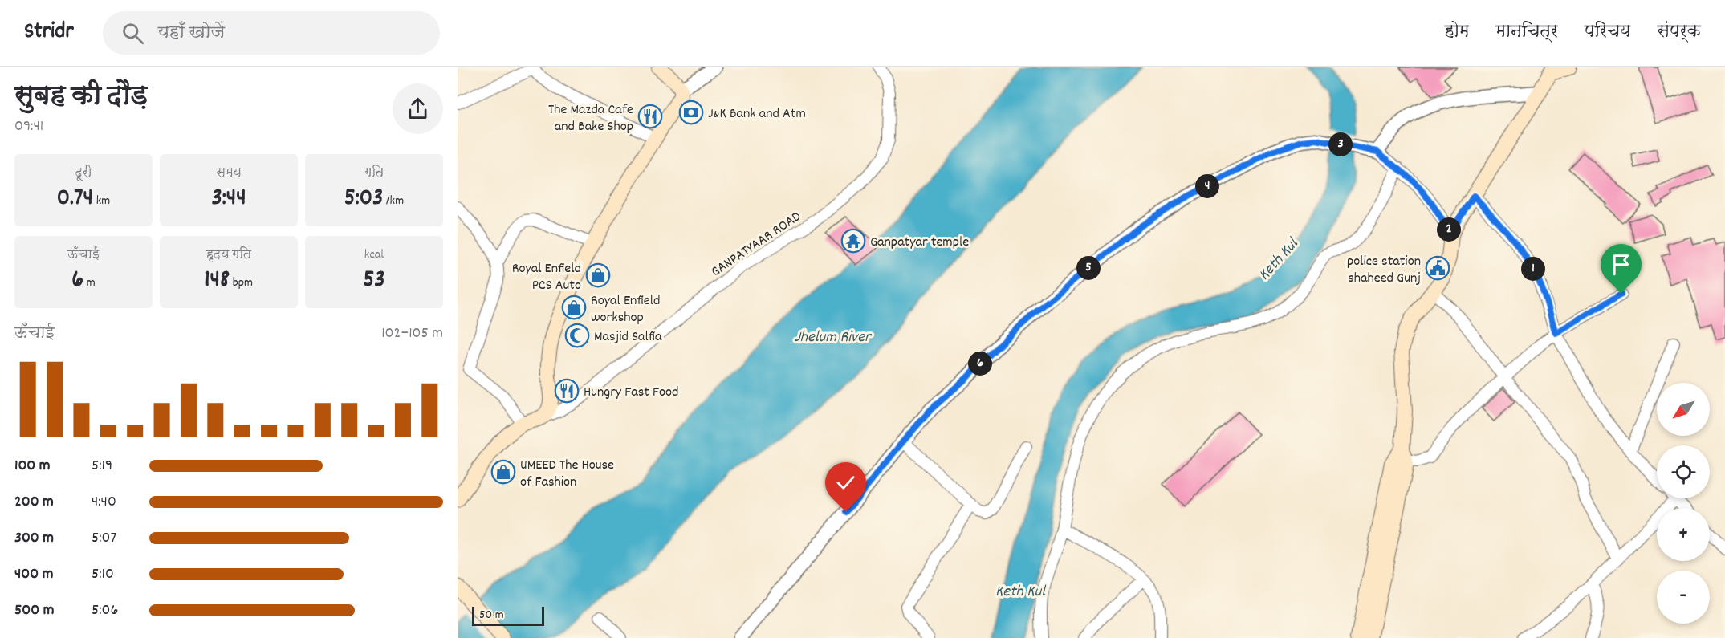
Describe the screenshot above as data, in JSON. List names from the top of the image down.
{
  "streets": {
    "street": ["GANPATYAAR ROAD"]
  },
  "water": ["Keth Kul", "Jhelum River"],
  "places": {
    "bank": ["J&K Bank and Atm"],
    "restaurant": ["The Mazda Cafe and Bake Shop", "Hungry Fast Food"],
    "temple": ["Ganpatyar temple"],
    "public building": ["police station shaheed Gunj"],
    "shop": ["Royal Enfield PCS Auto", "Royal Enfield workshop", "UMEED The House of Fashion"],
    "mosque": ["Masjid Salfia"]
  },
  "scale_bar": "50 m",
  "north": "bottom left",
  "page": {
    "header": "Stridr",
    "search": "यहाँ खोजें",
    "nav": [
      "होम",
      "मानचित्र",
      "परिचय",
      "संपर्क"
    ],
    "heading": ["सुबह की दौड़", "09:41"],
    "pins": [
      "3",
      "4",
      "2",
      "5",
      "1",
      "6"
    ],
    "stats": [
      ["दूरी", "0.74 km"],
      ["समय", "3:44"],
      ["गति", "5:03 /km"],
      ["ऊँचाई", "6 m"],
      ["हृदय गति", "148 bpm"],
      ["kcal", "53"]
    ],
    "chart": ["ऊँचाई", "102–105 m"],
    "map_buttons": ["+", "−"],
    "list": [
      {
        "name": "100 m",
        "note": "5:19"
      },
      {
        "name": "200 m",
        "note": "4:40"
      },
      {
        "name": "300 m",
        "note": "5:07"
      },
      {
        "name": "400 m",
        "note": "5:10"
      },
      {
        "name": "500 m",
        "note": "5:06"
      }
    ],
    "scale": "50 m"
  }
}
